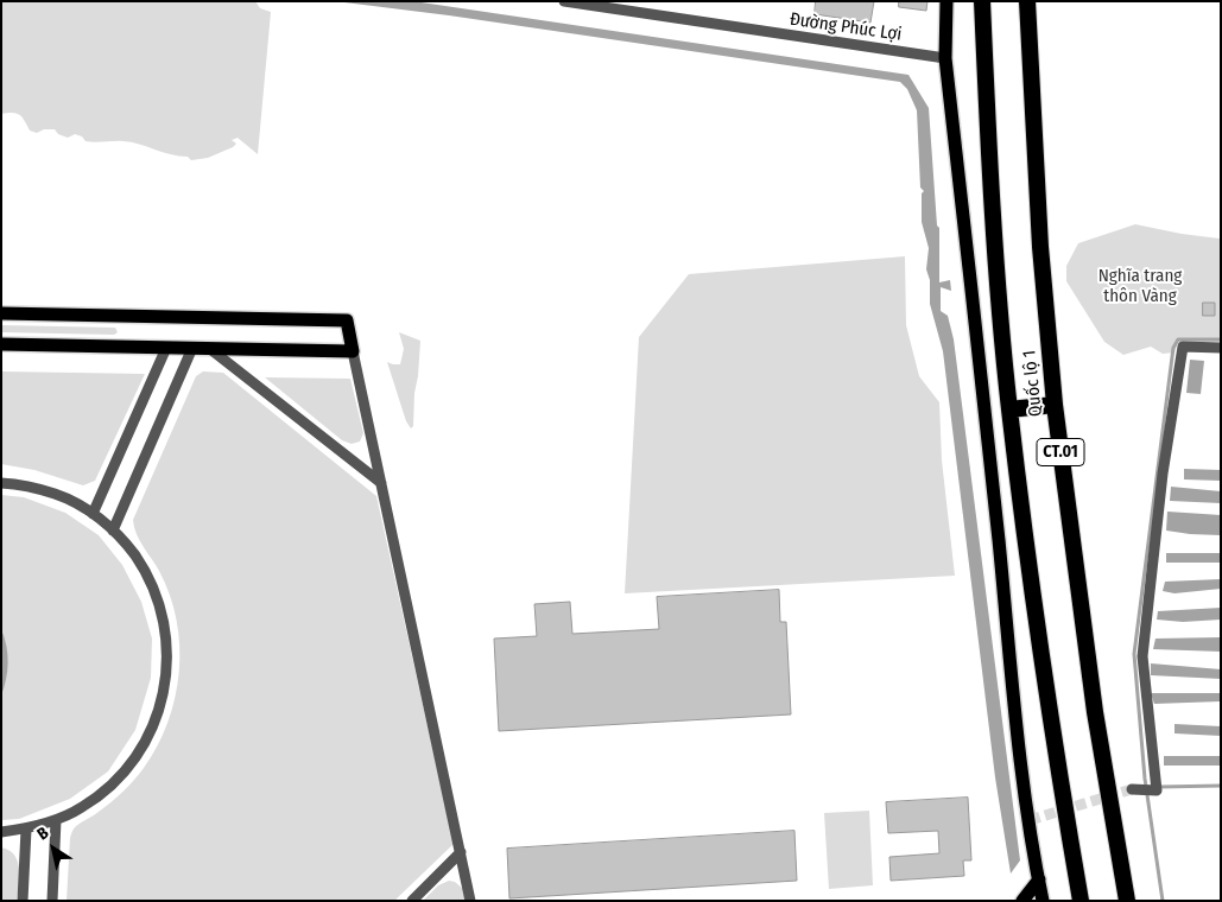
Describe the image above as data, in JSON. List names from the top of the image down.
{
  "streets": {
    "highway": ["Quốc lộ 1", "CT.01"],
    "street": ["Đường Phúc Lợi"]
  },
  "parks": ["Nghĩa trang thôn Vàng"],
  "north": "top left"
}
